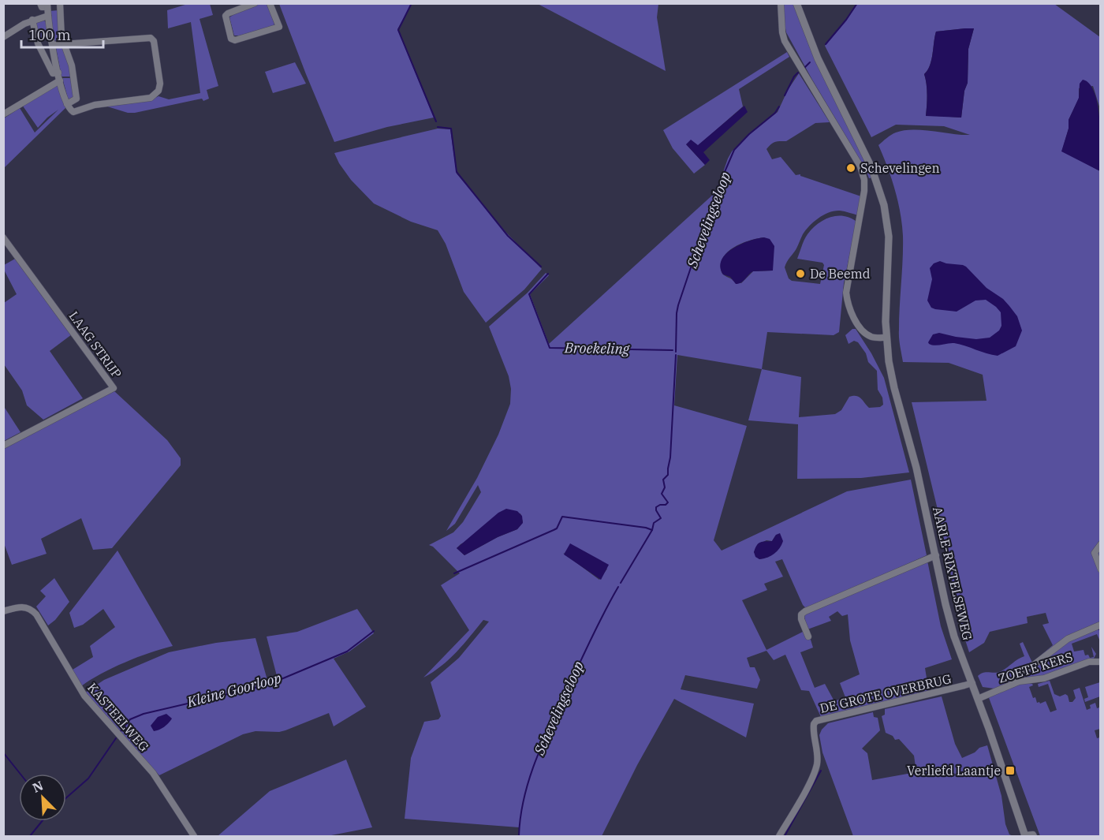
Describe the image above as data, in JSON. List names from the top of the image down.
{
  "streets": {
    "street": [
      "LAAG STRIJP",
      "AARLE-RIXTELSEWEG",
      "ZOETE KERS",
      "DE GROTE OVERBRUG",
      "KASTEELWEG"
    ]
  },
  "crossings": [
    ["AARLE-RIXTELSEWEG", "ZOETE KERS"],
    ["AARLE-RIXTELSEWEG", "DE GROTE OVERBRUG"]
  ],
  "water": ["Schevelingseloop", "Broekeling", "Kleine Goorloop"],
  "places": {
    "other": ["Schevelingen", "De Beemd"],
    "transit": ["Verliefd Laantje"]
  },
  "scale_bar": "100 m",
  "north": "top left"
}
